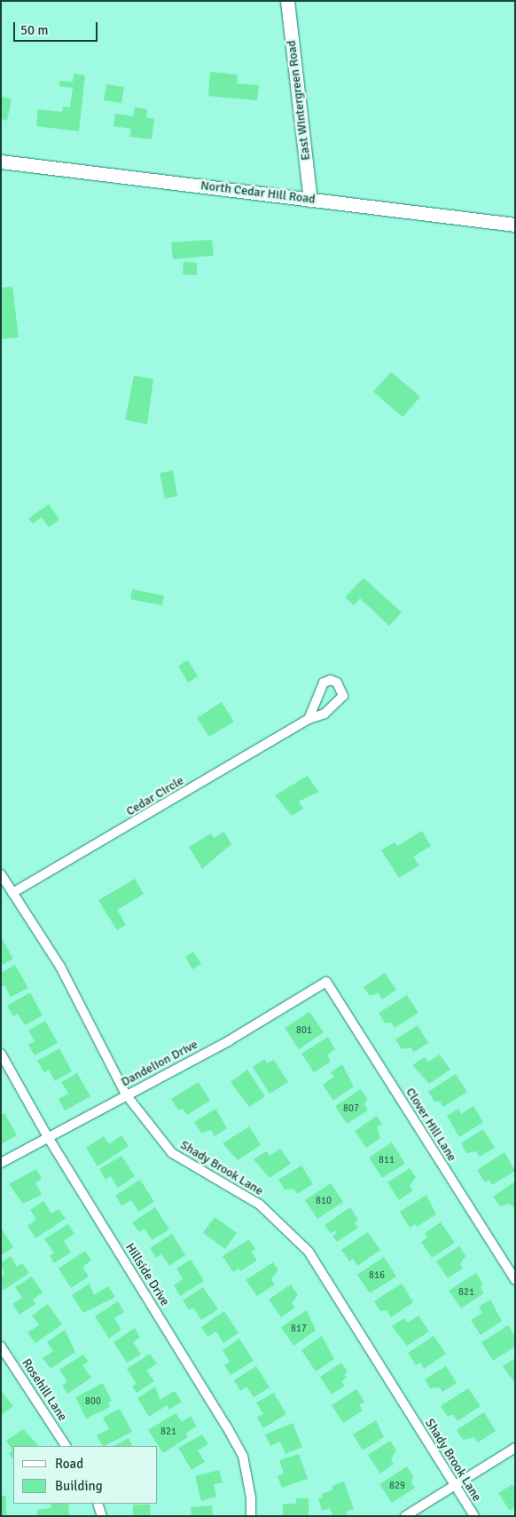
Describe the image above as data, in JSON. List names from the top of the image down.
{
  "streets": {
    "street": [
      "East Wintergreen Road",
      "North Cedar Hill Road",
      "Cedar Circle",
      "Dandelion Drive",
      "Clover Hill Lane",
      "Shady Brook Lane",
      "Hillside Drive",
      "Rosehill Lane"
    ]
  },
  "crossings": [
    ["East Wintergreen Road", "North Cedar Hill Road"],
    ["Cedar Circle", "Shady Brook Lane"],
    ["Dandelion Drive", "Clover Hill Lane"],
    ["Dandelion Drive", "Shady Brook Lane"],
    ["Dandelion Drive", "Hillside Drive"]
  ],
  "house_numbers": [
    "801",
    "807",
    "811",
    "810",
    "816",
    "821",
    "817",
    "800",
    "821",
    "829"
  ],
  "legend": ["Road", "Building"],
  "scale_bar": "50 m"
}
